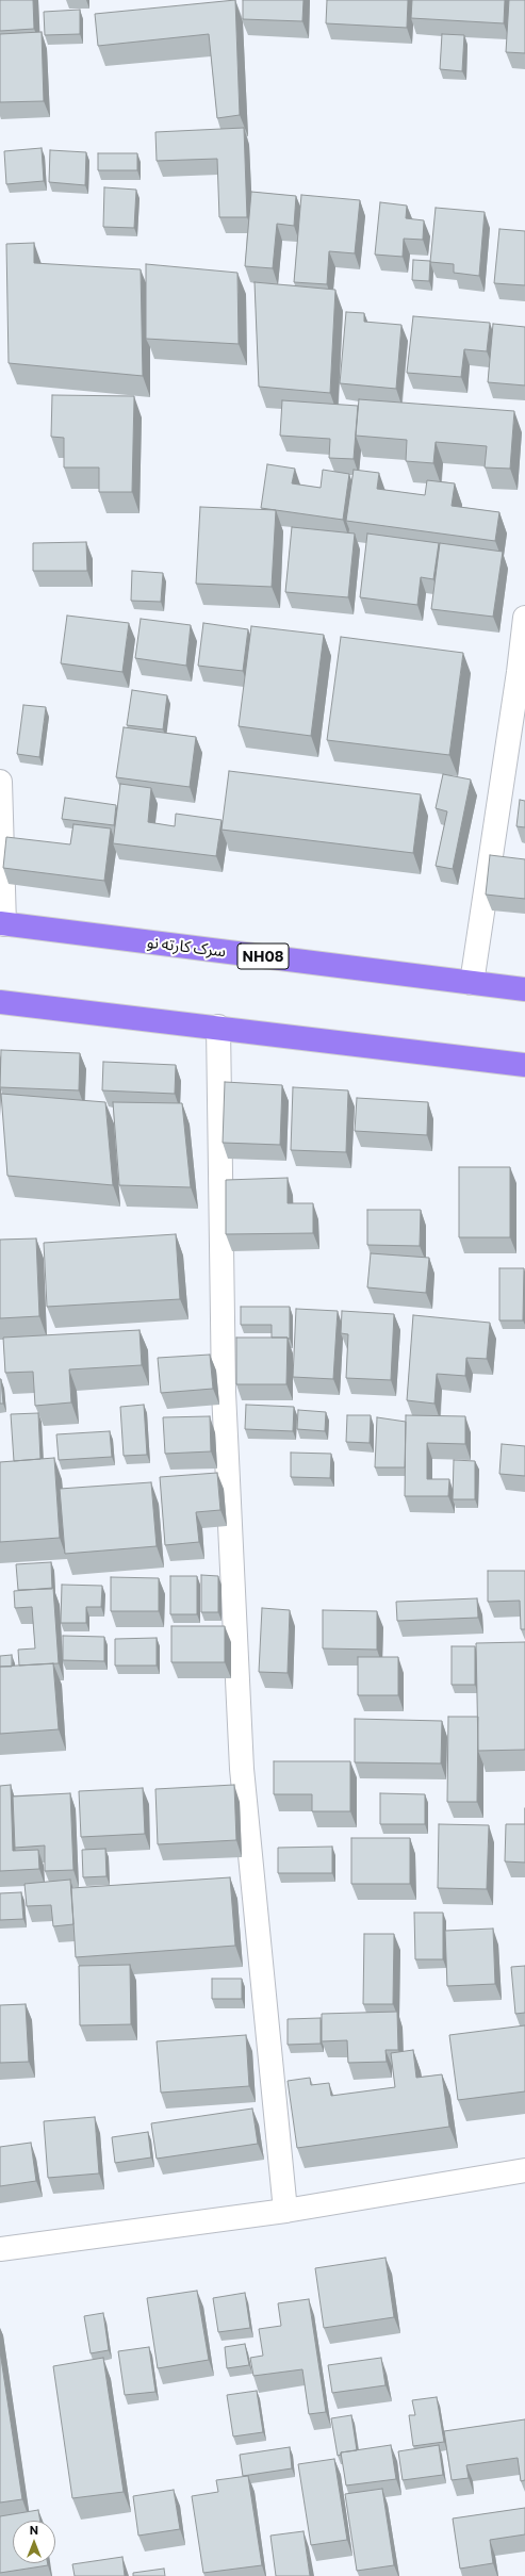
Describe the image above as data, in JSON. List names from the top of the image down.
{
  "streets": {
    "highway": ["سرک کارته نو", "NH08"]
  },
  "north": "top"
}
